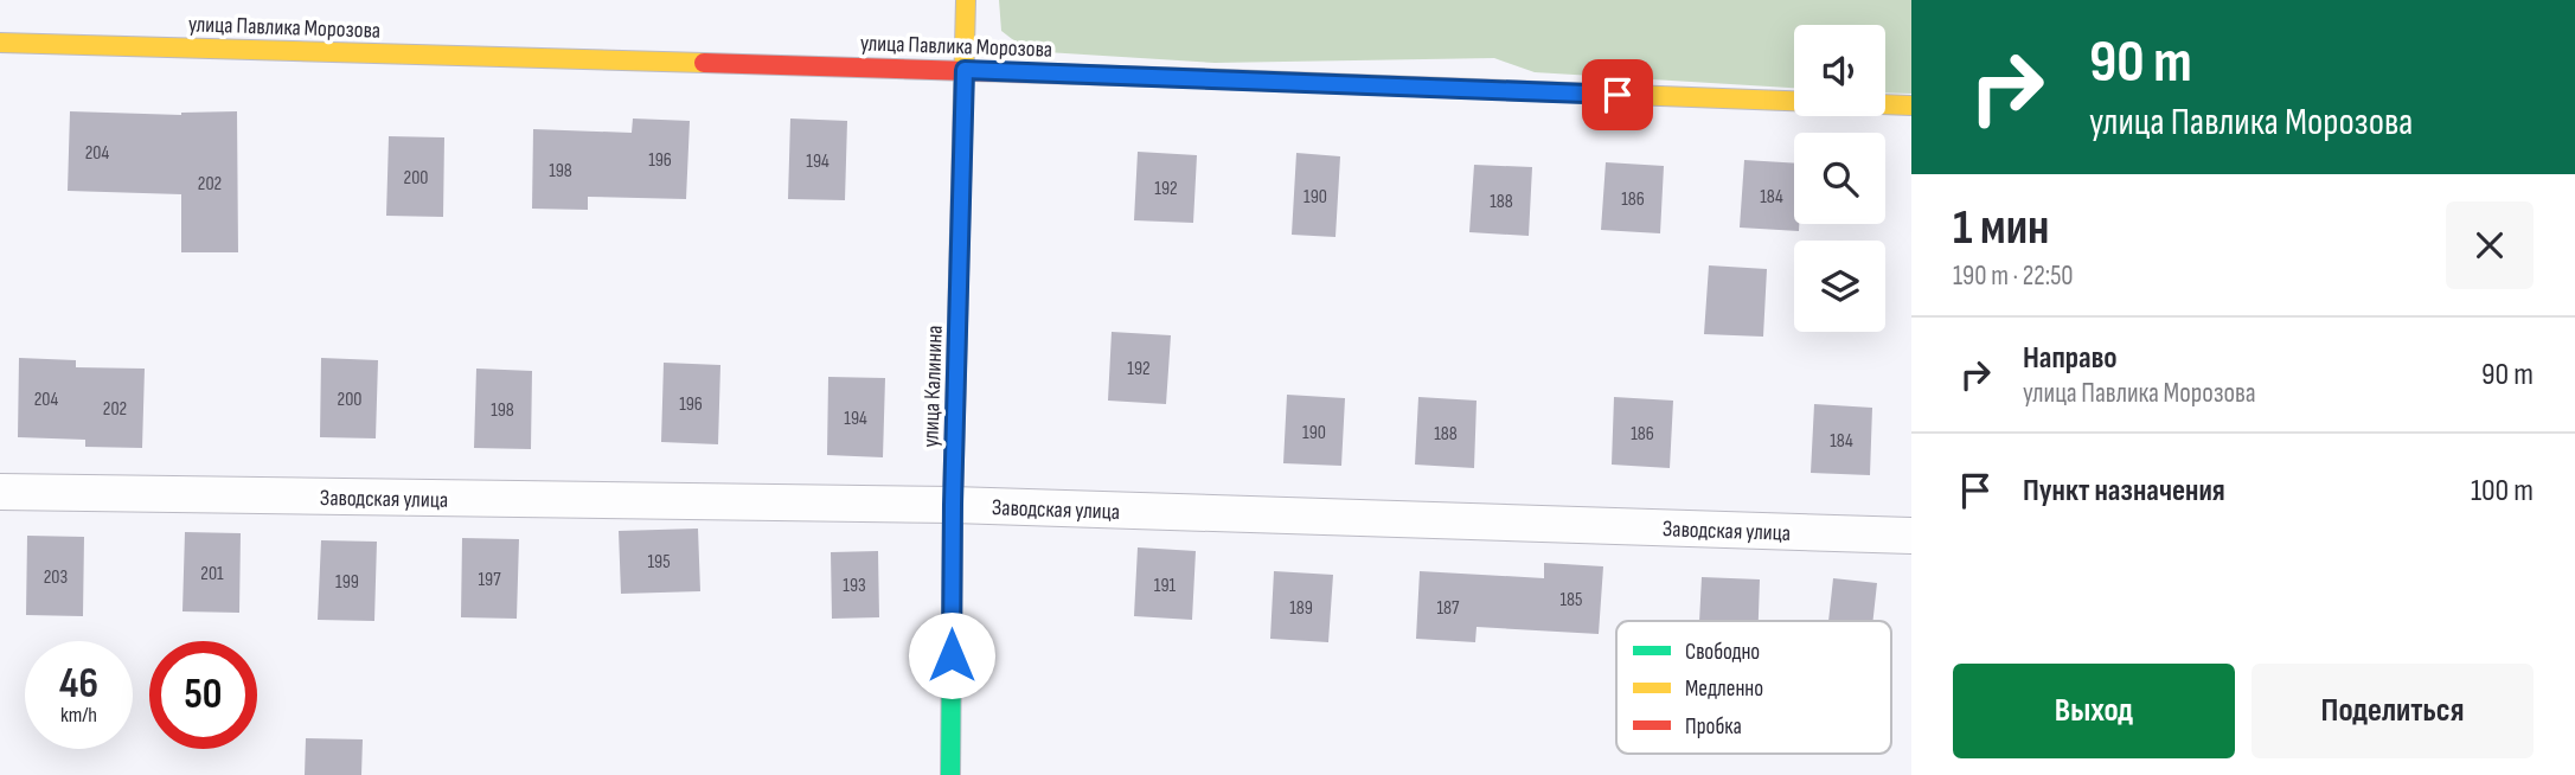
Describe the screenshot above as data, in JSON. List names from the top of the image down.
{
  "streets": {
    "street": ["улица Павлика Морозова", "улица Калинина", "Заводская улица"]
  },
  "crossings": [
    ["улица Павлика Морозова", "улица Калинина"],
    ["улица Калинина", "Заводская улица"]
  ],
  "house_numbers": [
    "204",
    "196",
    "194",
    "198",
    "200",
    "202",
    "192",
    "190",
    "184",
    "186",
    "188",
    "192",
    "204",
    "200",
    "196",
    "202",
    "198",
    "194",
    "190",
    "188",
    "186",
    "184",
    "195",
    "201",
    "203",
    "197",
    "199",
    "193",
    "191",
    "185",
    "189",
    "187"
  ],
  "legend": ["Свободно", "Медленно", "Пробка"],
  "page": {
    "turn": ["90 m", "улица Павлика Морозова"],
    "heading": ["1 мин", "190 m · 22:50"],
    "list": [
      {
        "name": "Направо",
        "note": "улица Павлика Морозова",
        "value": "90 m"
      },
      {
        "name": "Пункт назначения",
        "value": "100 m"
      }
    ],
    "speed": "46 km/h",
    "limit": "50",
    "buttons": ["Выход", "Поделиться"]
  }
}
